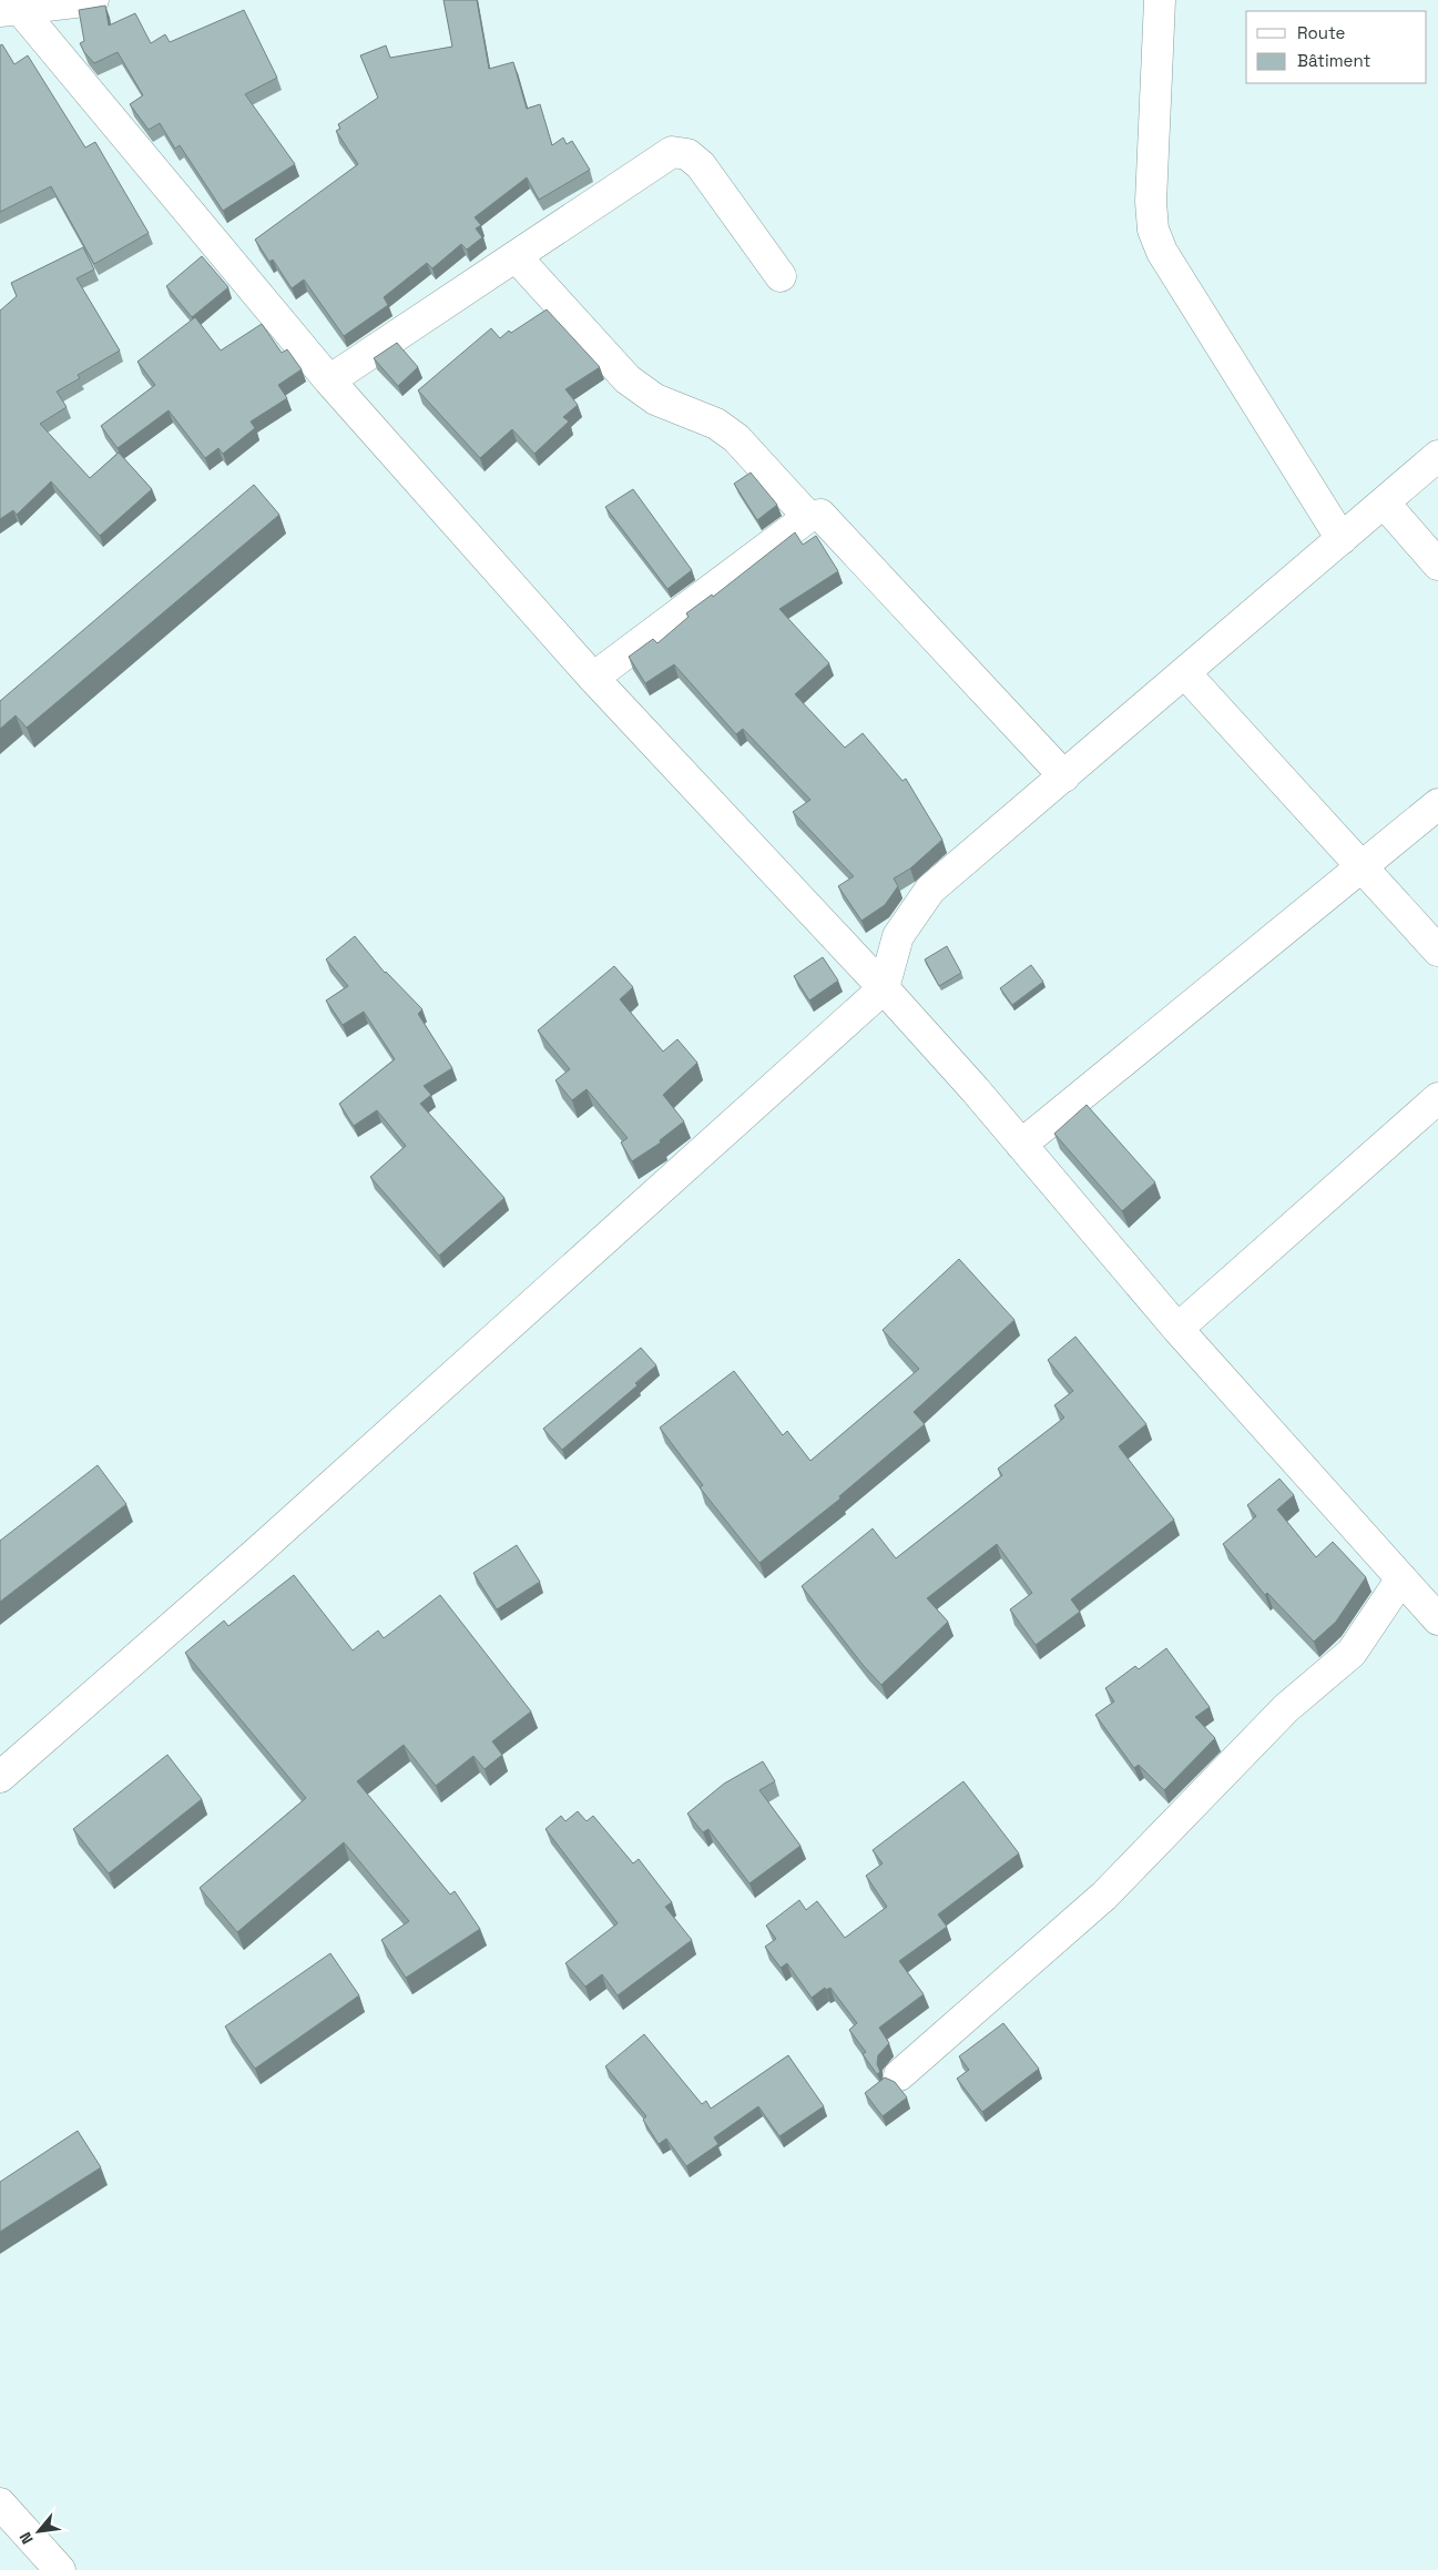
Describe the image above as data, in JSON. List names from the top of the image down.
{
  "legend": ["Route", "Bâtiment"],
  "north": "bottom left"
}
